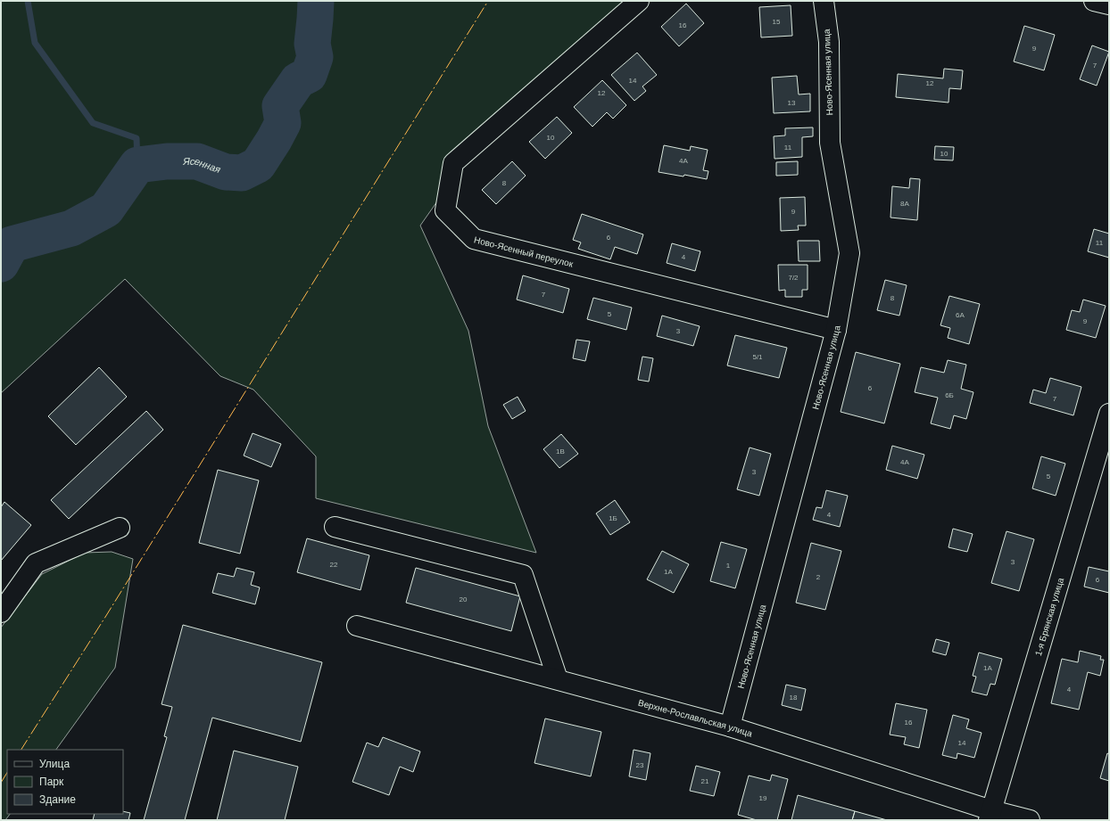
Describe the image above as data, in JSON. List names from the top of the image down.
{
  "streets": {
    "street": [
      "Ново-Ясенная улица",
      "Ново-Ясенный переулок",
      "1-я Брянская улица",
      "Верхне-Рославльская улица"
    ]
  },
  "crossings": [
    ["Ново-Ясенная улица", "Ново-Ясенный переулок"],
    ["Ново-Ясенная улица", "Верхне-Рославльская улица"],
    ["1-я Брянская улица", "Верхне-Рославльская улица"]
  ],
  "water": ["Ясенная"],
  "house_numbers": [
    "15",
    "16",
    "9",
    "7",
    "14",
    "12",
    "12",
    "13",
    "10",
    "11",
    "10",
    "4А",
    "8",
    "8А",
    "9",
    "6",
    "11",
    "4",
    "7/2",
    "7",
    "8",
    "5",
    "6А",
    "9",
    "3",
    "5/1",
    "6",
    "6Б",
    "7",
    "1В",
    "4А",
    "3",
    "5",
    "4",
    "1Б",
    "3",
    "22",
    "1",
    "1А",
    "2",
    "6",
    "20",
    "1А",
    "4",
    "18",
    "16",
    "14",
    "23",
    "21",
    "19"
  ],
  "legend": ["Улица", "Парк", "Здание"]
}
